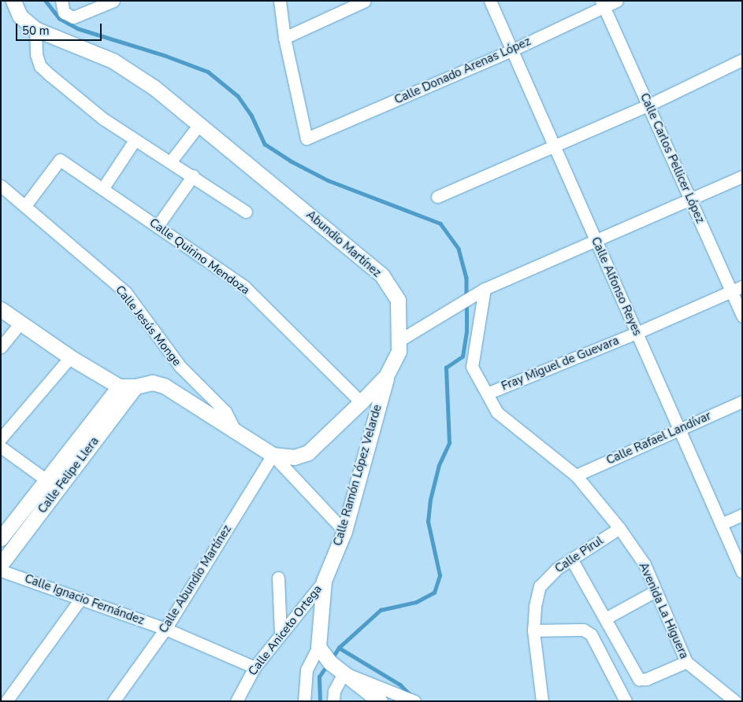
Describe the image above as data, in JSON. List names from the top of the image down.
{
  "streets": {
    "street": [
      "Calle Donado Arenas López",
      "Calle Carlos Pellicer López",
      "Abundio Martínez",
      "Calle Quirino Mendoza",
      "Calle Alfonso Reyes",
      "Calle Jesús Monge",
      "Fray Miguel de Guevara",
      "Calle Rafael Landívar",
      "Calle Felipe Llera",
      "Calle Ramón López Velarde",
      "Calle Pirul",
      "Calle Abundio Martínez",
      "Calle Ignacio Fernández",
      "Avenida La Higuera",
      "Calle Aniceto Ortega"
    ]
  },
  "crossings": [
    ["Calle Donado Arenas López", "Calle Carlos Pellicer López"],
    ["Calle Donado Arenas López", "Calle Alfonso Reyes"],
    ["Calle Carlos Pellicer López", "Fray Miguel de Guevara"],
    ["Abundio Martínez", "Calle Quirino Mendoza"],
    ["Abundio Martínez", "Calle Jesús Monge"],
    ["Abundio Martínez", "Calle Felipe Llera"],
    ["Abundio Martínez", "Calle Ramón López Velarde"],
    ["Abundio Martínez", "Calle Abundio Martínez"],
    ["Calle Quirino Mendoza", "Calle Jesús Monge"],
    ["Calle Alfonso Reyes", "Fray Miguel de Guevara"],
    ["Calle Alfonso Reyes", "Calle Rafael Landívar"],
    ["Fray Miguel de Guevara", "Avenida La Higuera"],
    ["Calle Rafael Landívar", "Avenida La Higuera"],
    ["Calle Ramón López Velarde", "Calle Aniceto Ortega"],
    ["Calle Pirul", "Avenida La Higuera"],
    ["Calle Abundio Martínez", "Calle Ignacio Fernández"],
    ["Calle Ignacio Fernández", "Calle Aniceto Ortega"]
  ],
  "scale_bar": "50 m"
}
